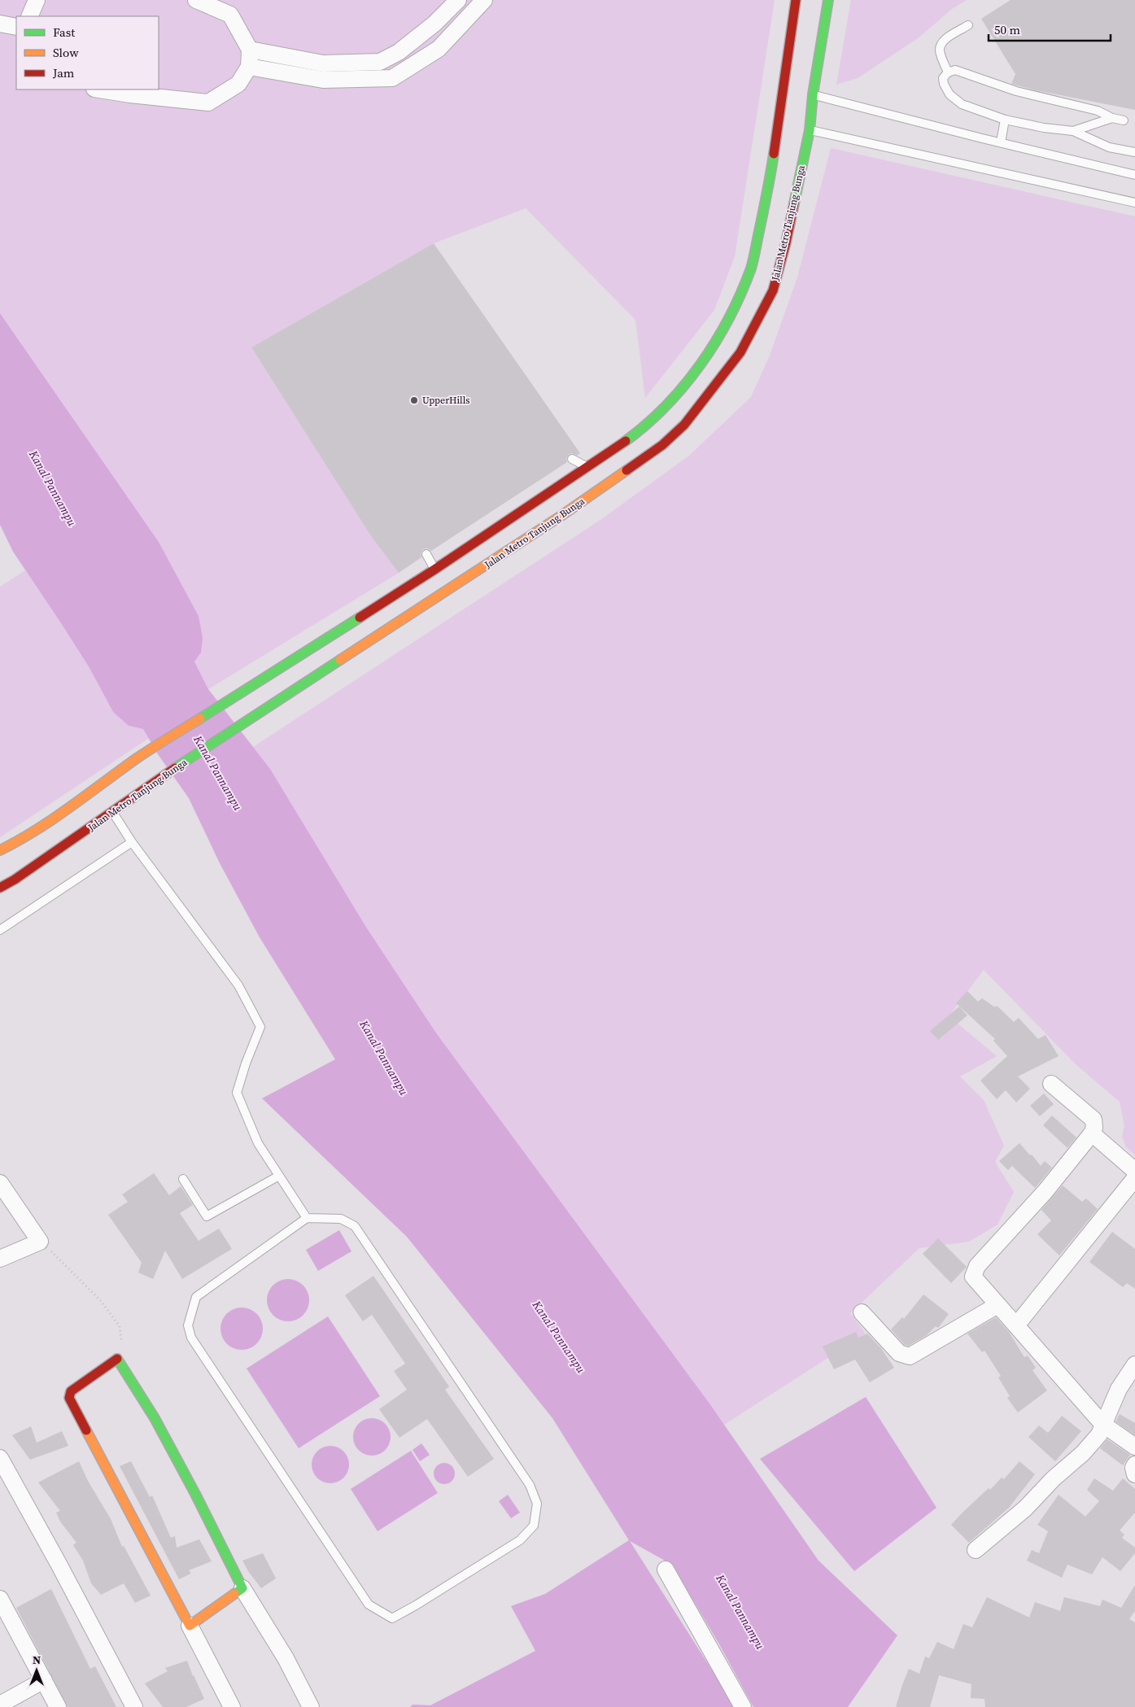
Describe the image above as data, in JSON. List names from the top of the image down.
{
  "streets": {
    "main road": ["Jalan Metro Tanjung Bunga"]
  },
  "water": ["Kanal Pannampu"],
  "places": ["UpperHills"],
  "legend": ["Fast", "Slow", "Jam"],
  "scale_bar": "50 m",
  "north": "top"
}
